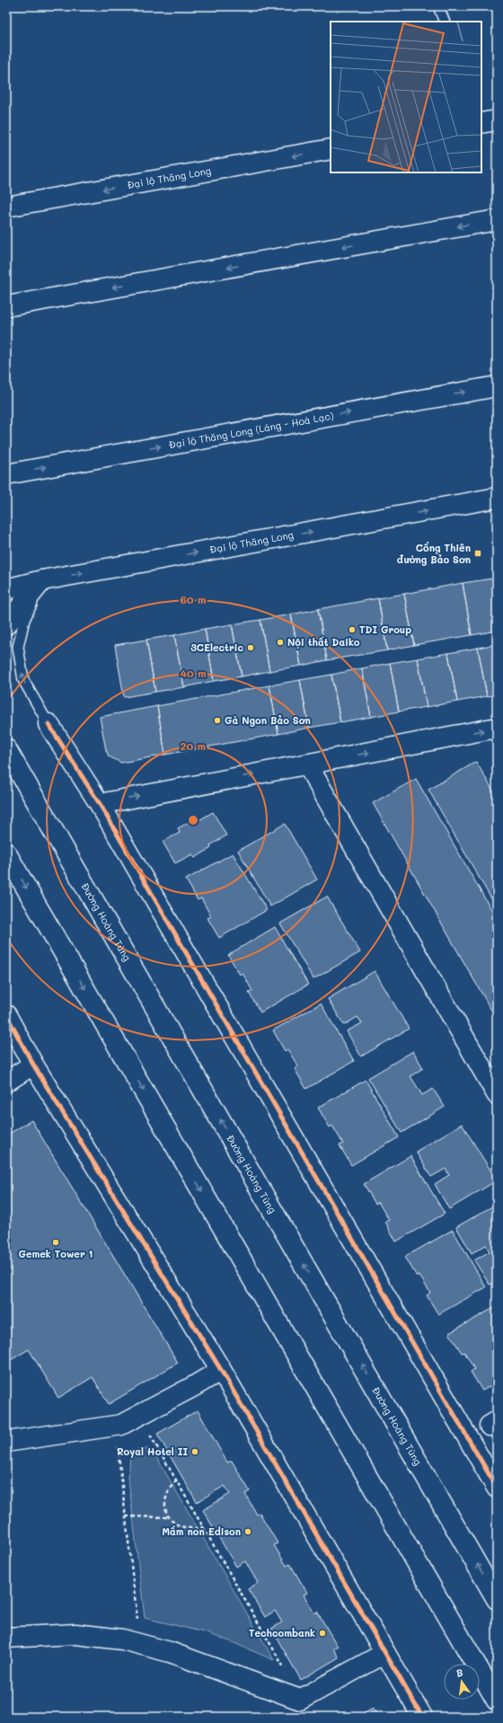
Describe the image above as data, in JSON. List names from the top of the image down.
{
  "streets": {
    "main road": ["Đại lộ Thăng Long", "Đại lộ Thăng Long (Láng - Hoà Lạc)", "Đường Hoàng Tùng"]
  },
  "places": {
    "transit": ["Cổng Thiên đường Bảo Sơn"],
    "other": [
      "TDI Group",
      "Nội thất Daiko",
      "3CElectric",
      "Gà Ngon Bảo Sơn",
      "Gemek Tower 1",
      "Royal Hotel II",
      "Mầm non Edison",
      "Techcombank"
    ]
  },
  "north": "top",
  "rings": ["60 m", "40 m", "20 m"]
}
